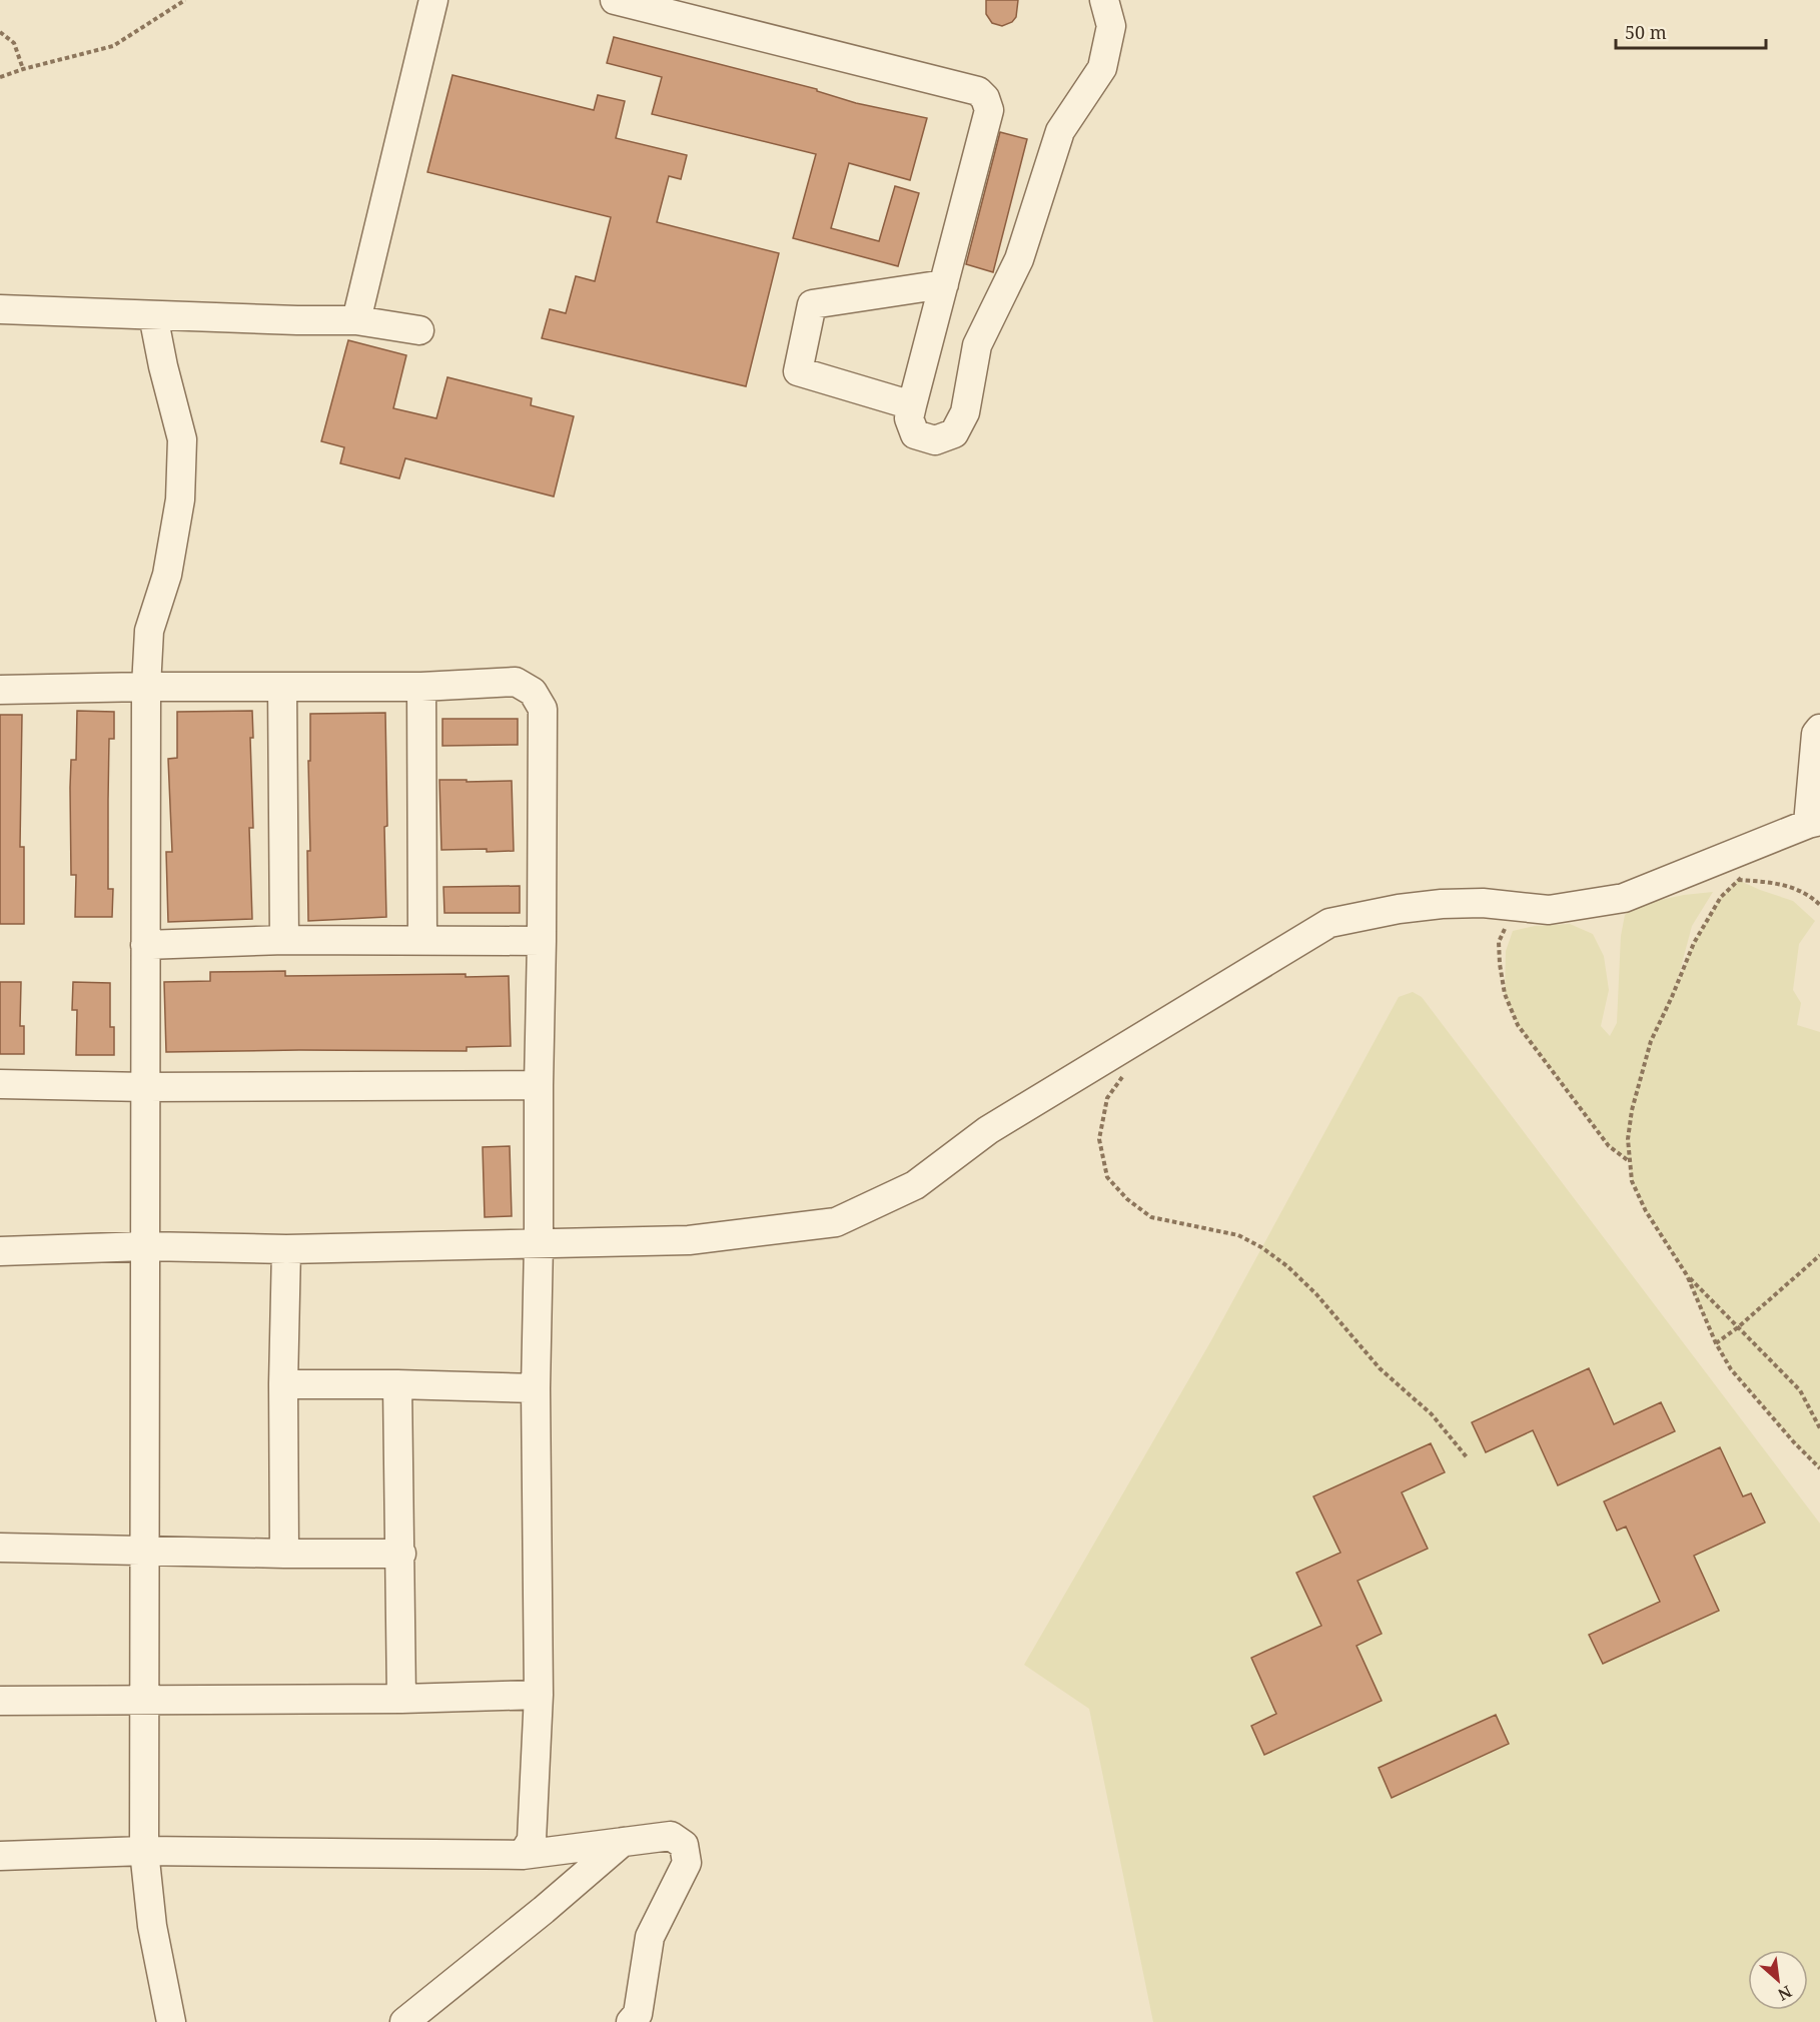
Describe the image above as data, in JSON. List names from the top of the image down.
{
  "scale_bar": "50 m",
  "north": "bottom right"
}
